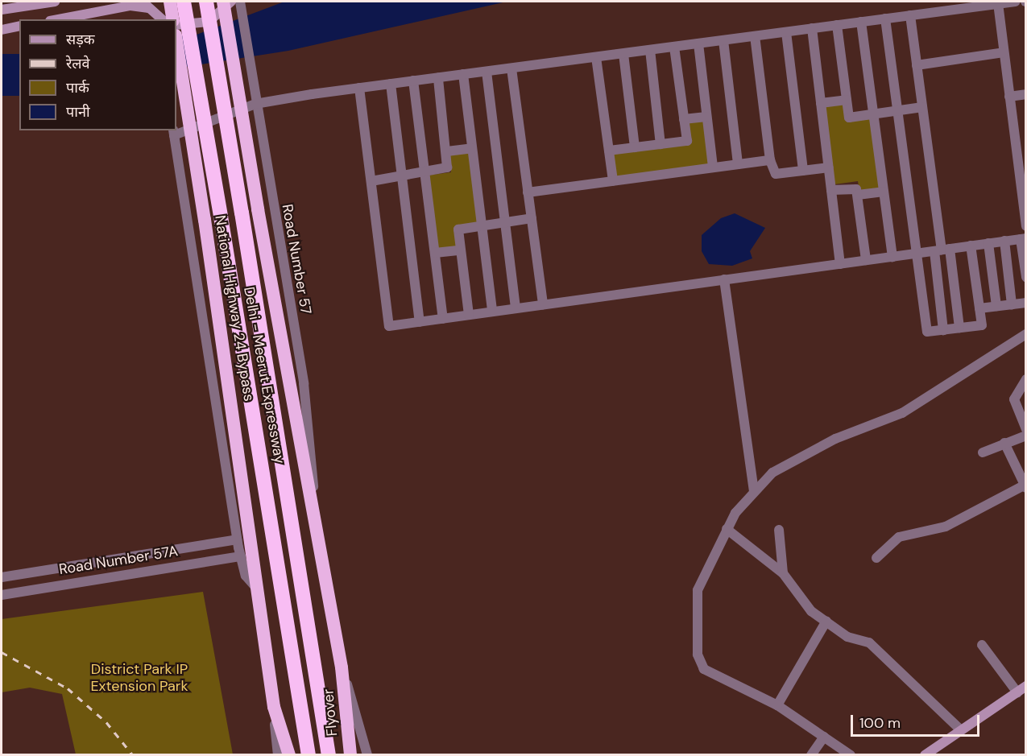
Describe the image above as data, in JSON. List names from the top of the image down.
{
  "streets": {
    "highway": ["National Highway 24 Bypass", "Delhi - Meerut Expressway", "Flyover"],
    "street": ["Road Number 57", "Road Number 57A"]
  },
  "crossings": [
    ["Road Number 57", "Flyover"]
  ],
  "parks": ["District Park IP Extension Park"],
  "legend": [
    "सड़क",
    "रेलवे",
    "पार्क",
    "पानी"
  ],
  "scale_bar": "100 m"
}
